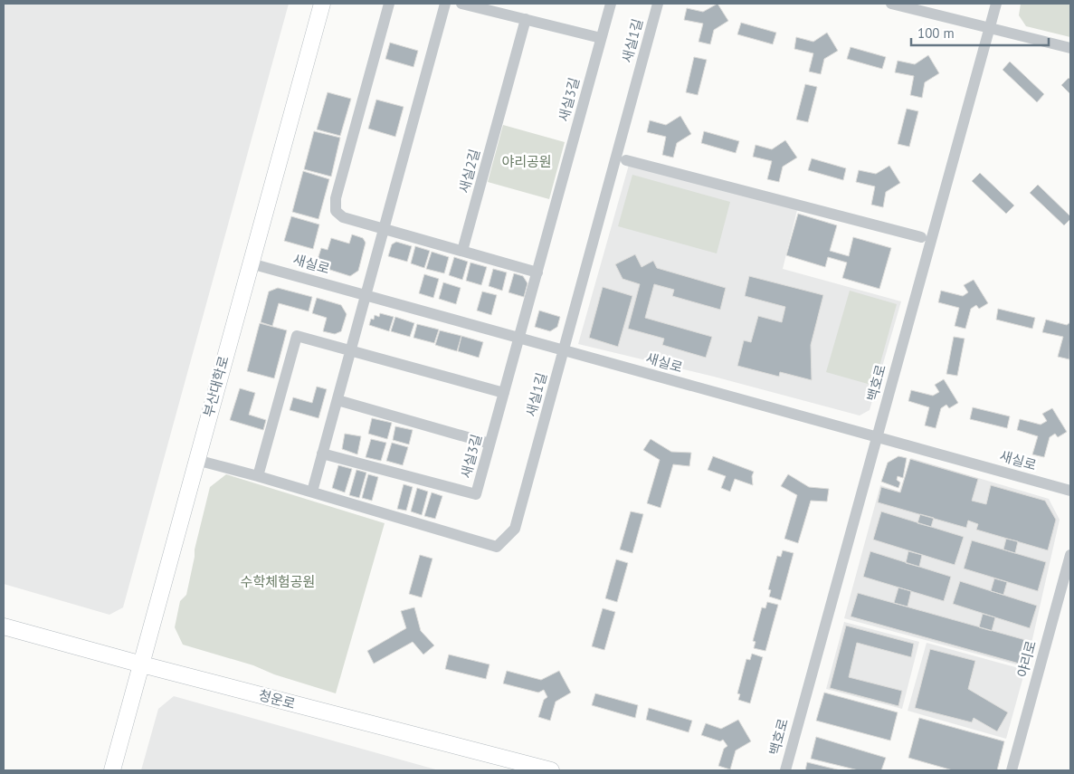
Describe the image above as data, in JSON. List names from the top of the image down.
{
  "streets": {
    "street": [
      "새실1길",
      "새실3길",
      "새실2길",
      "새실로",
      "백호로",
      "부산대학로",
      "야리로",
      "청운로"
    ]
  },
  "crossings": [
    ["새실1길", "새실로"],
    ["새실1길", "부산대학로"],
    ["새실3길", "새실로"],
    ["새실로", "백호로"],
    ["새실로", "부산대학로"],
    ["부산대학로", "청운로"]
  ],
  "parks": ["야리공원", "수학체험공원"],
  "scale_bar": "100 m"
}
